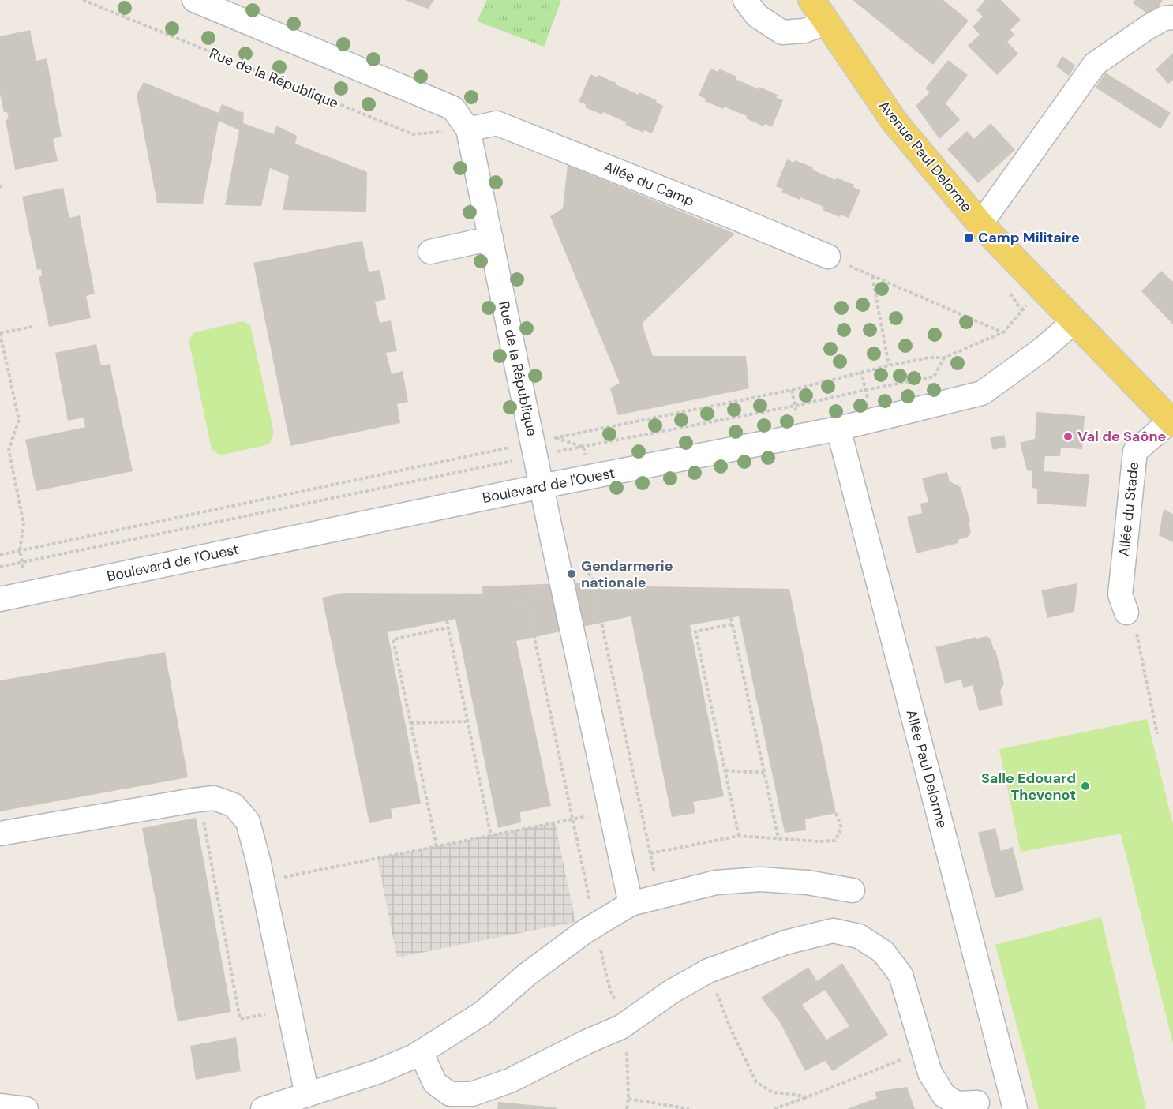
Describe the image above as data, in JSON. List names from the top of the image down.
{
  "streets": {
    "main road": ["Avenue Paul Delorme"],
    "street": [
      "Rue de la République",
      "Allée du Camp",
      "Boulevard de l'Ouest",
      "Allée du Stade",
      "Allée Paul Delorme"
    ]
  },
  "crossings": [
    ["Rue de la République", "Allée du Camp"],
    ["Rue de la République", "Boulevard de l'Ouest"],
    ["Avenue Paul Delorme", "Boulevard de l'Ouest"],
    ["Avenue Paul Delorme", "Allée du Stade"],
    ["Boulevard de l'Ouest", "Allée Paul Delorme"]
  ],
  "places": {
    "transit": ["Camp Militaire"],
    "other": ["Val de Saône", "Gendarmerie nationale", "Salle Edouard Thevenot"]
  }
}
